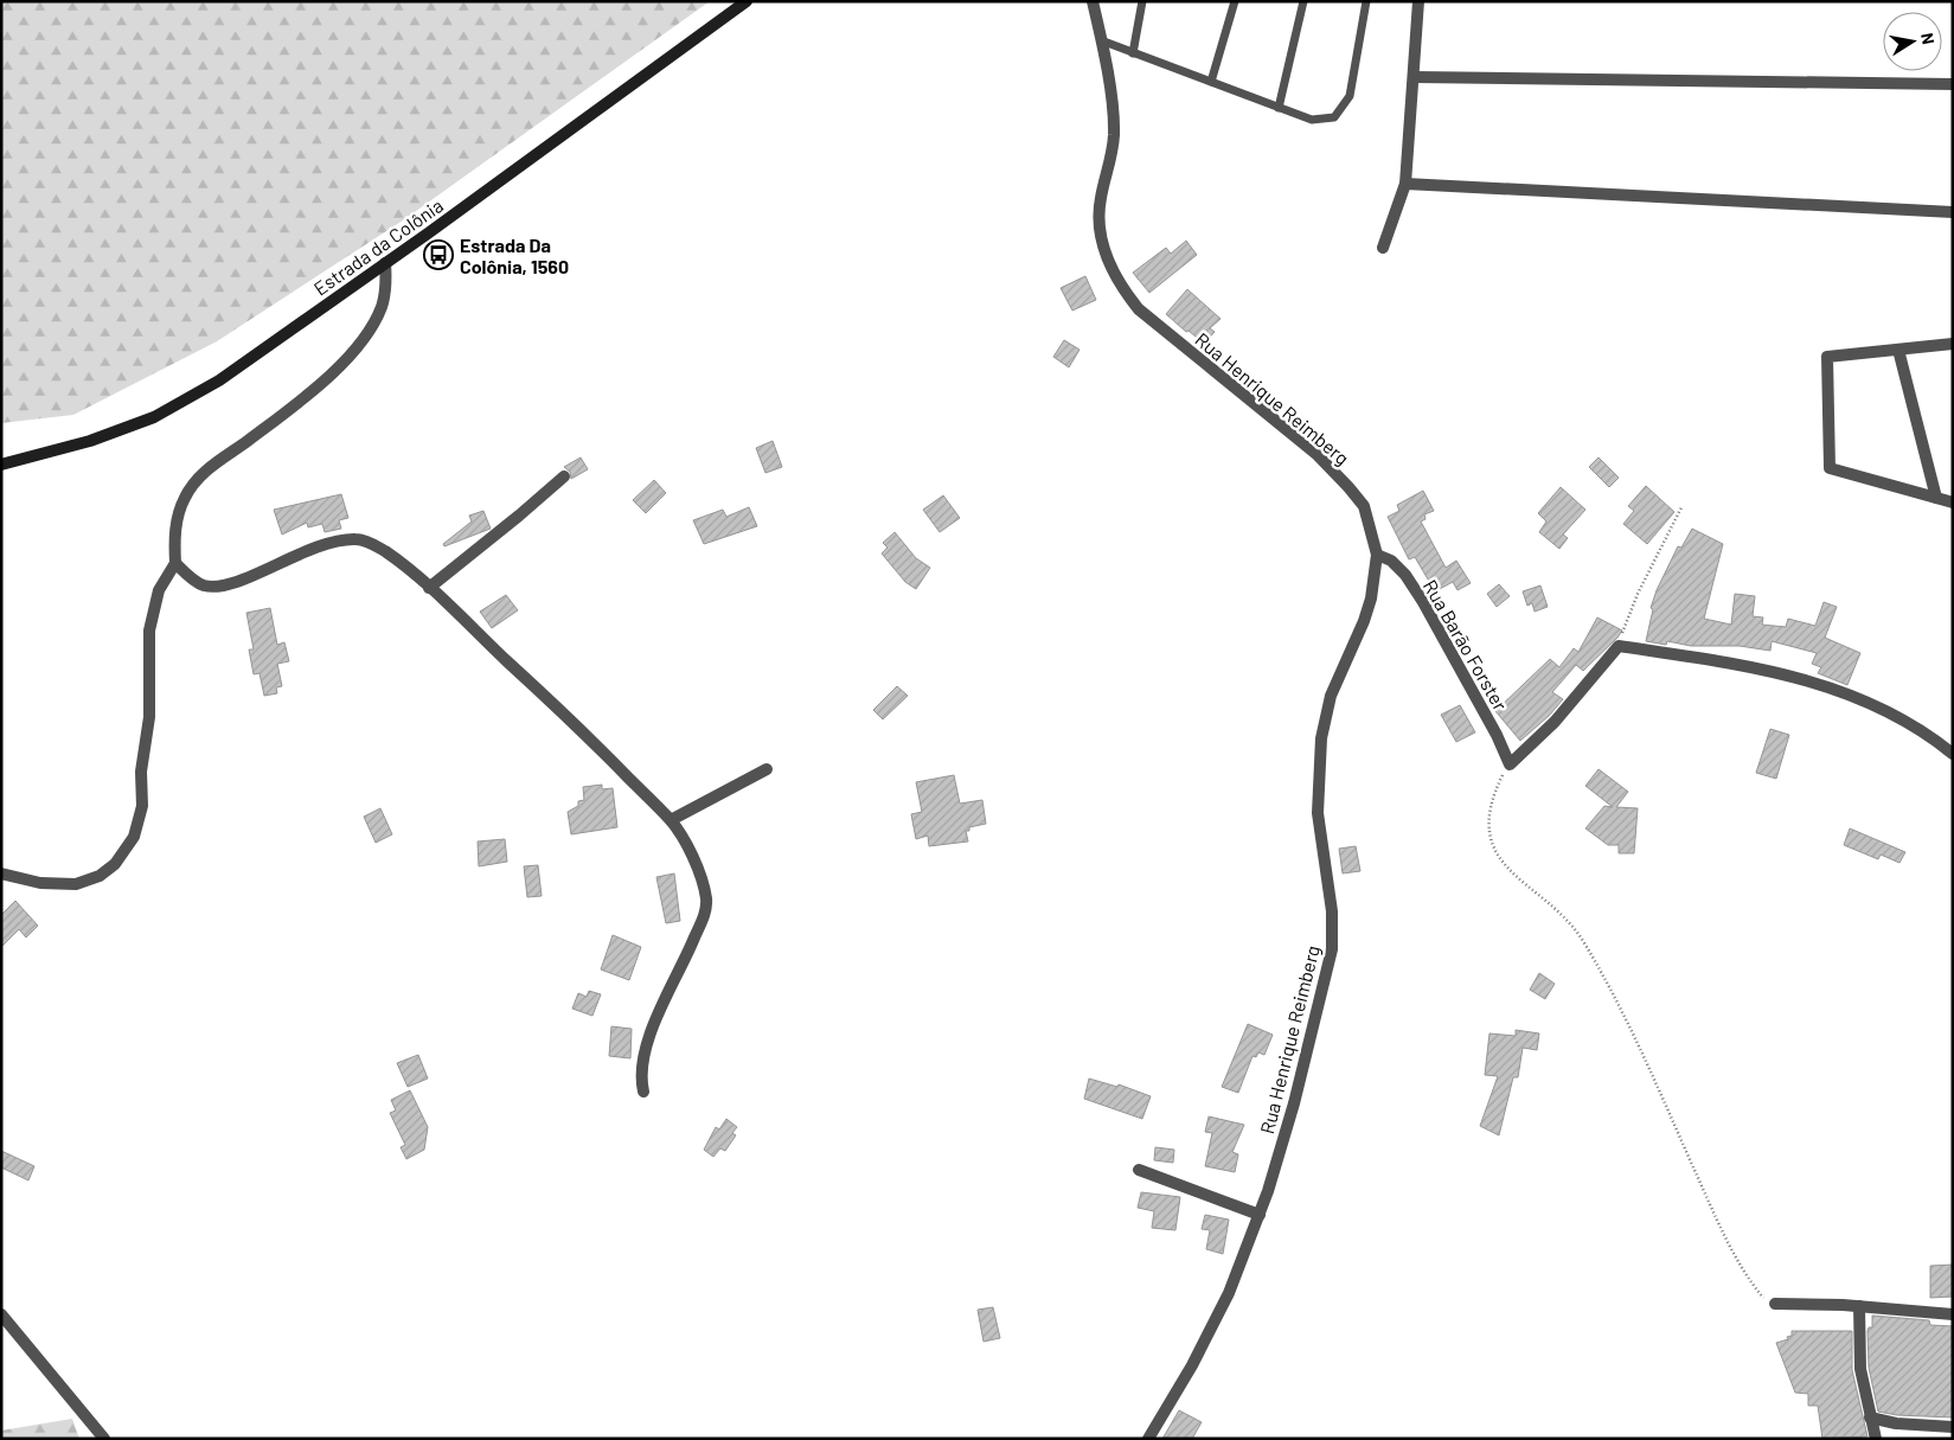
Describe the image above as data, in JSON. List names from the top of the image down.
{
  "streets": {
    "main road": ["Estrada da Colônia"],
    "street": ["Rua Henrique Reimberg", "Rua Barão Forster"]
  },
  "crossings": [
    ["Rua Henrique Reimberg", "Rua Barão Forster"]
  ],
  "places": {
    "bus stop": ["Estrada Da Colônia, 1560"]
  },
  "north": "right"
}
